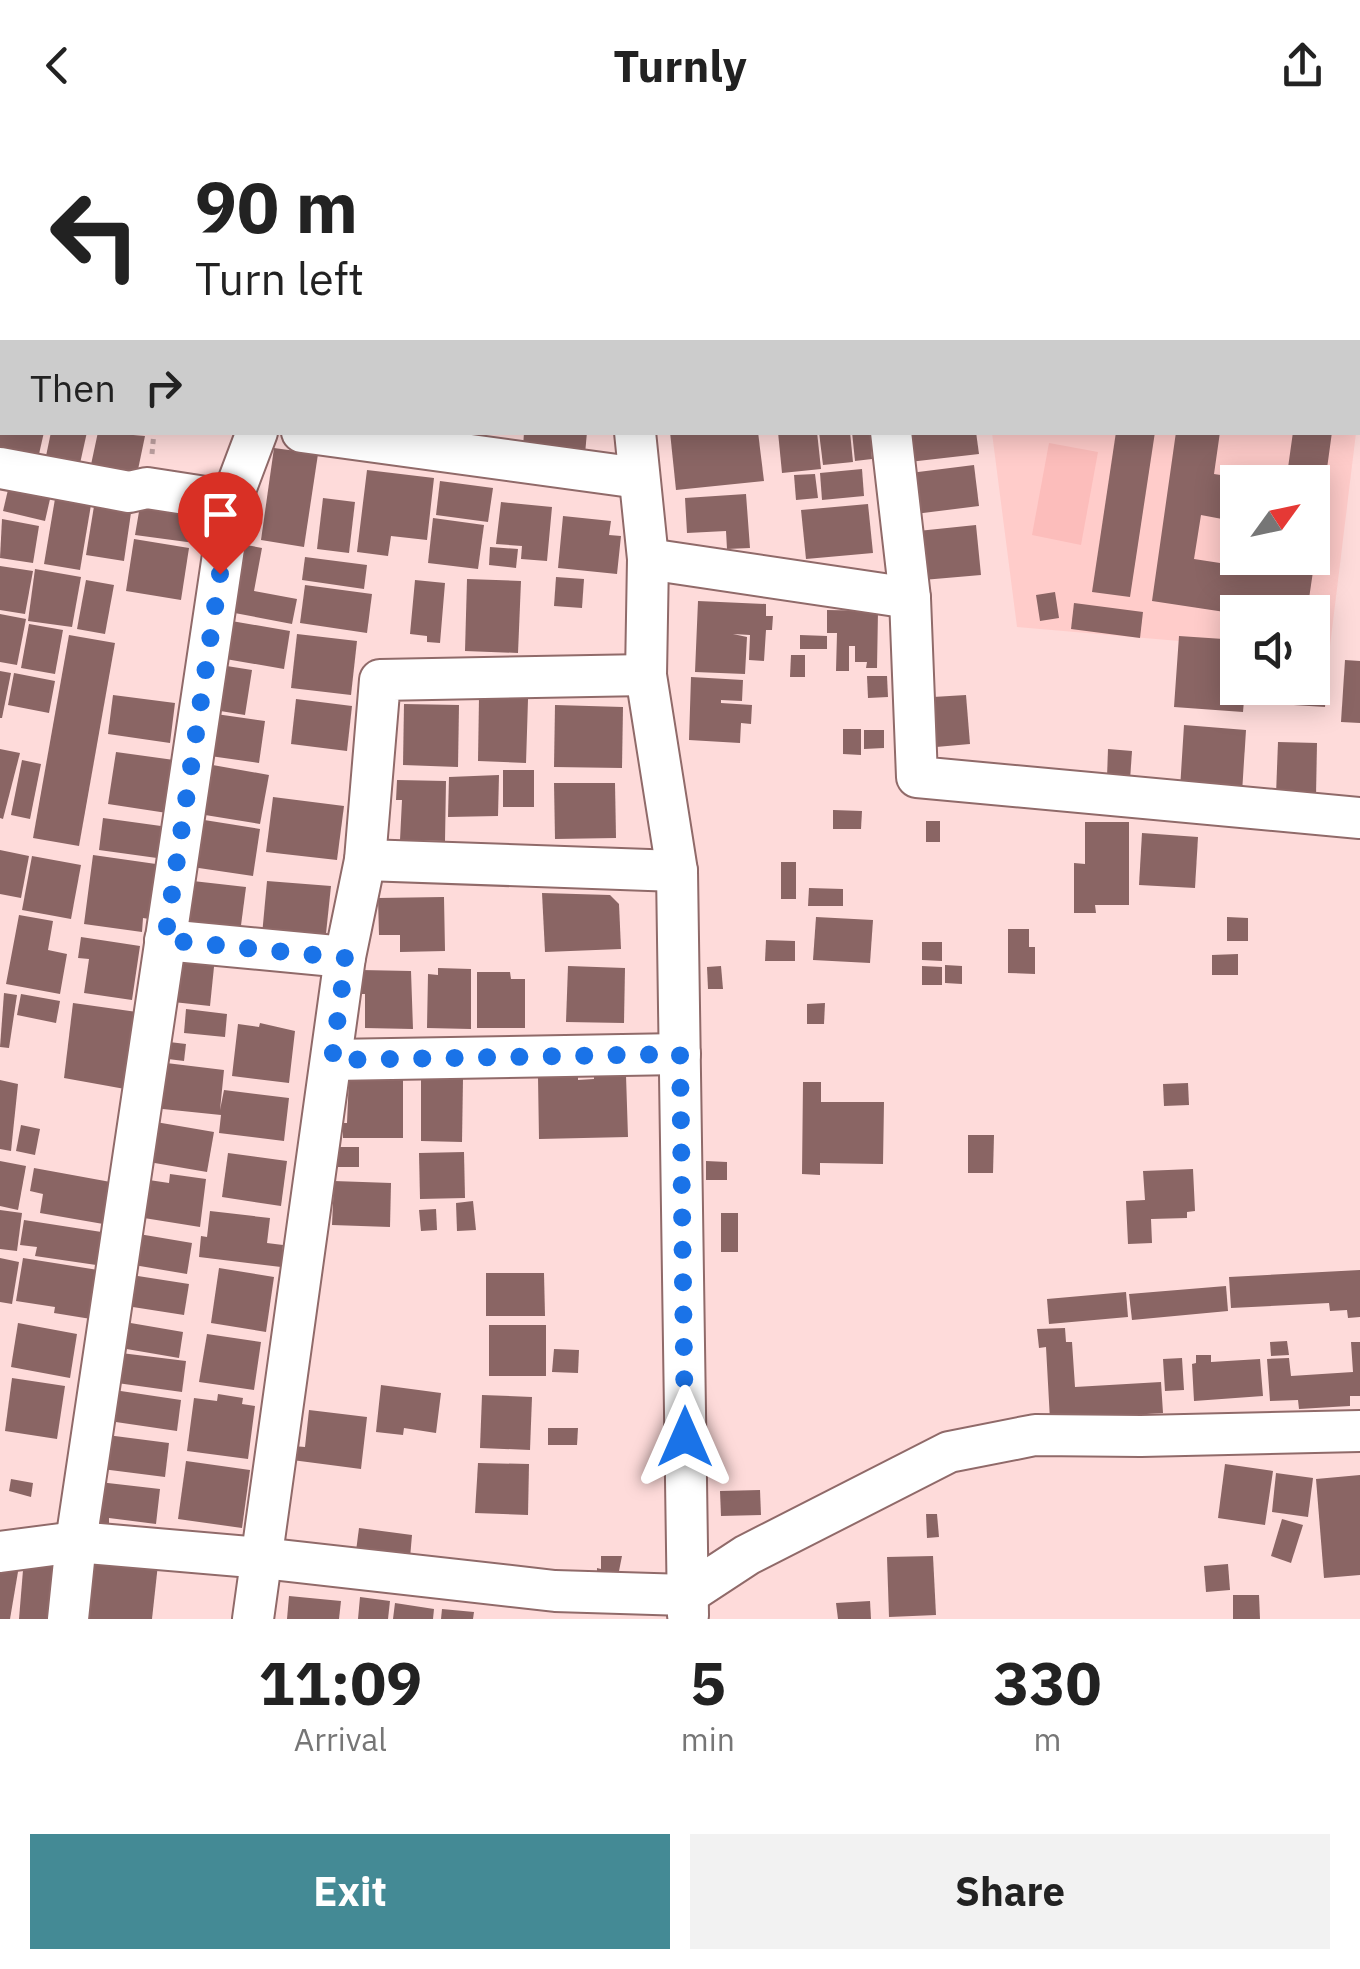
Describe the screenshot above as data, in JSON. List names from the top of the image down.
{
  "north": "top right",
  "page": {
    "header": "Turnly",
    "turn": ["90 m", "Turn left"],
    "then": "Then",
    "eta": [
      "11:09",
      "Arrival",
      "5",
      "min",
      "330",
      "m"
    ],
    "buttons": ["Exit", "Share"]
  }
}
